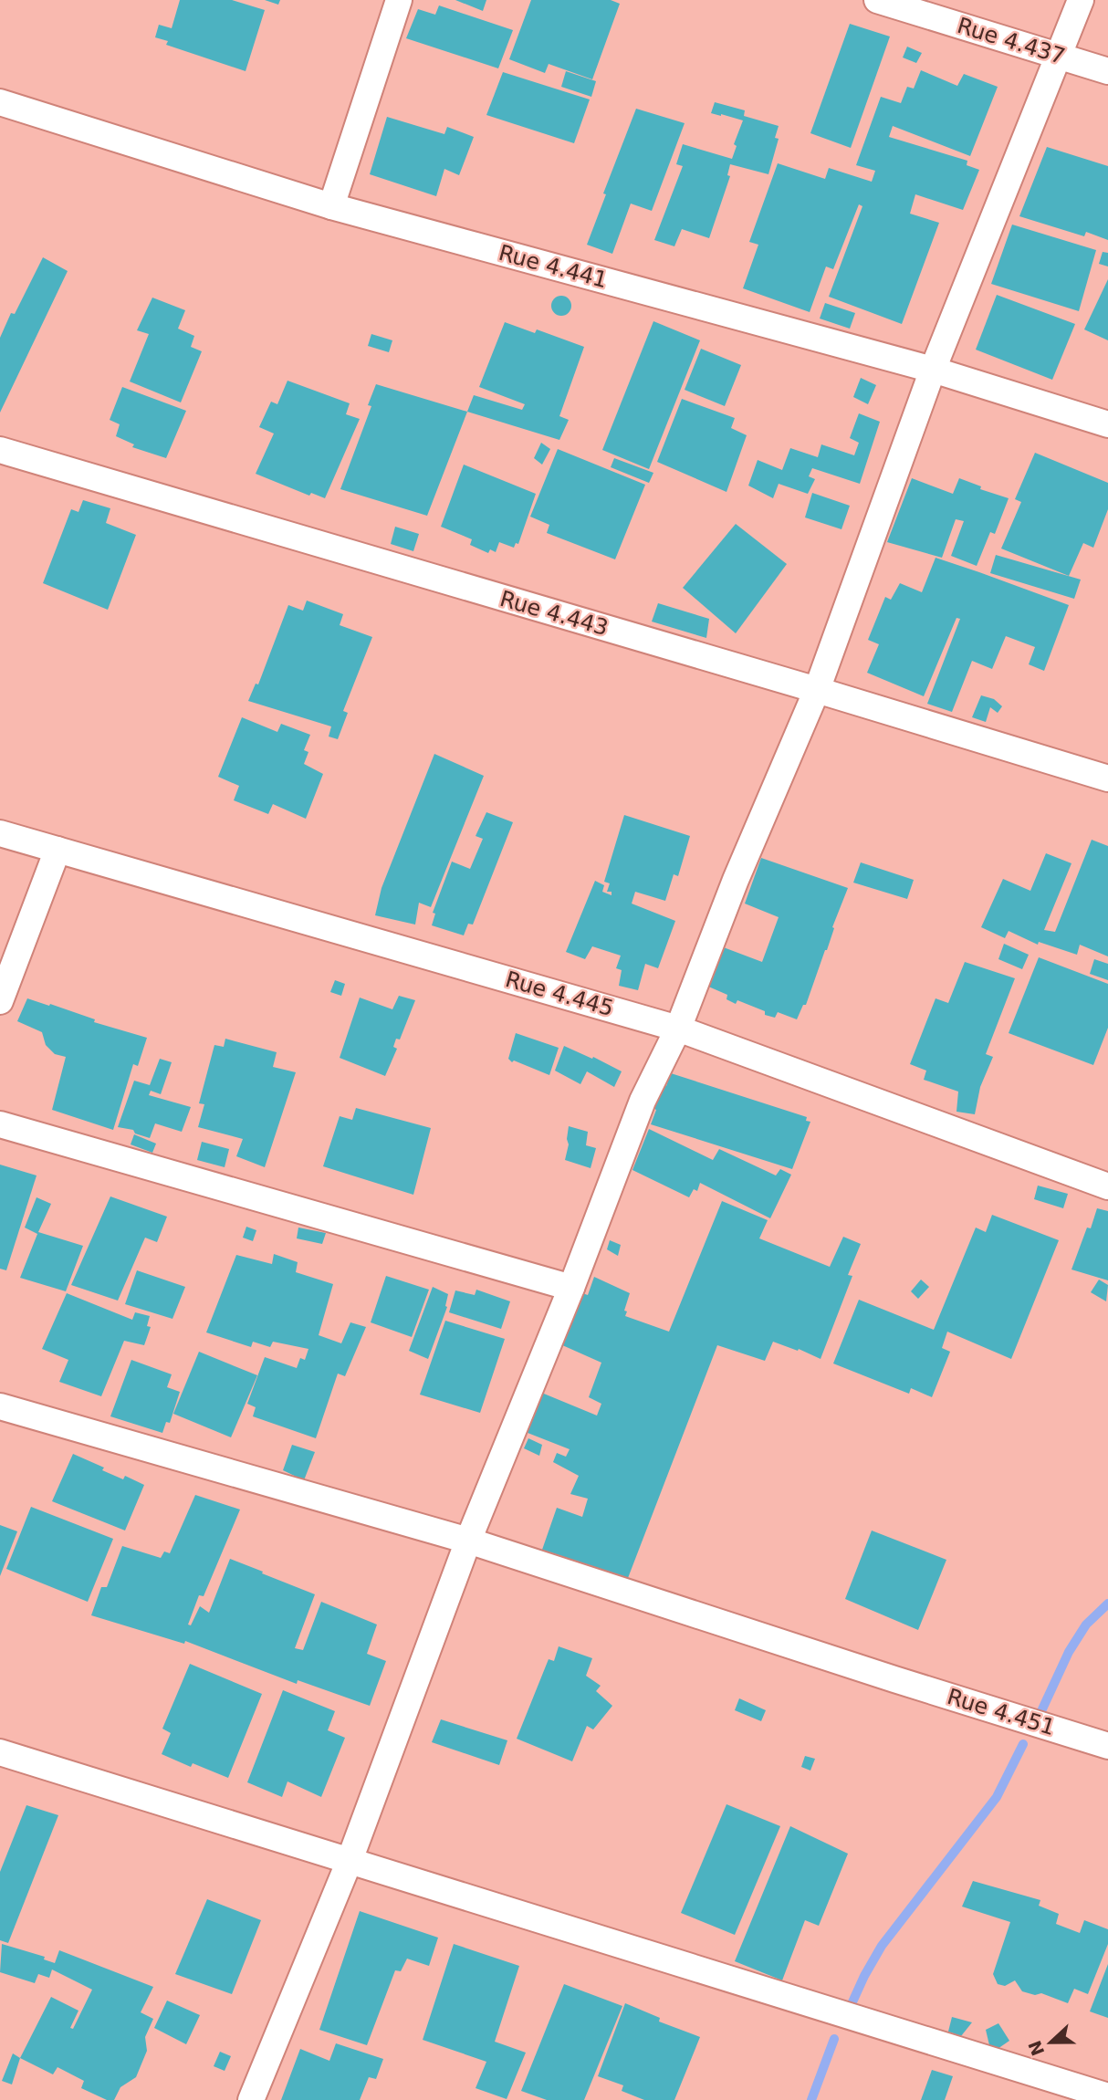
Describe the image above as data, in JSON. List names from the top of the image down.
{
  "streets": {
    "street": [
      "Rue 4.437",
      "Rue 4.441",
      "Rue 4.443",
      "Rue 4.445",
      "Rue 4.451"
    ]
  },
  "north": "left"
}
